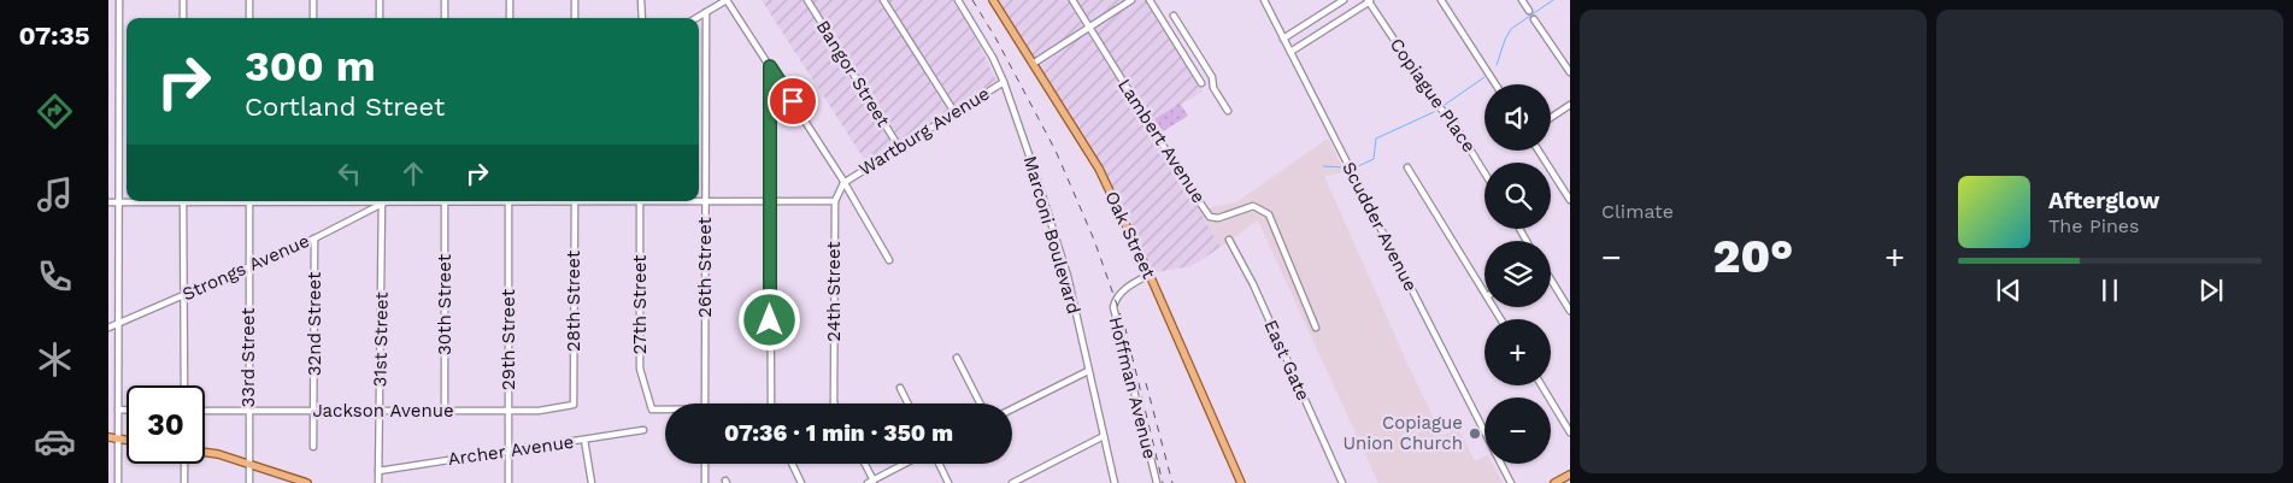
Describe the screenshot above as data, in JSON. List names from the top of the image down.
{
  "streets": {
    "main road": ["Oak Street"],
    "street": [
      "Bangor Street",
      "Copiague Place",
      "Wartburg Avenue",
      "Lambert Avenue",
      "Scudder Avenue",
      "Marconi Boulevard",
      "Strongs Avenue",
      "26th Street",
      "24th Street",
      "28th Street",
      "30th Street",
      "27th Street",
      "32nd Street",
      "31st Street",
      "29th Street",
      "33rd Street",
      "East Gate",
      "Hoffman Avenue",
      "Jackson Avenue",
      "Archer Avenue"
    ]
  },
  "crossings": [
    ["Bangor Street", "Wartburg Avenue"],
    ["Wartburg Avenue", "Marconi Boulevard"],
    ["Wartburg Avenue", "24th Street"],
    ["Oak Street", "Hoffman Avenue"],
    ["Strongs Avenue", "32nd Street"],
    ["Strongs Avenue", "33rd Street"],
    ["28th Street", "Jackson Avenue"],
    ["30th Street", "Jackson Avenue"],
    ["32nd Street", "Jackson Avenue"],
    ["31st Street", "Jackson Avenue"],
    ["31st Street", "Archer Avenue"],
    ["29th Street", "Jackson Avenue"],
    ["29th Street", "Archer Avenue"],
    ["33rd Street", "Jackson Avenue"]
  ],
  "places": ["Copiague Union Church"],
  "page": {
    "tabs": "07:35",
    "tile": "Climate",
    "turn": ["300 m", "Cortland Street"],
    "map_buttons": ["+", "−"],
    "song": ["Afterglow", "The Pines"],
    "heat": ["−", "20°", "+"],
    "limit": "30",
    "trip": "07:36 · 1 min · 350 m"
  }
}
